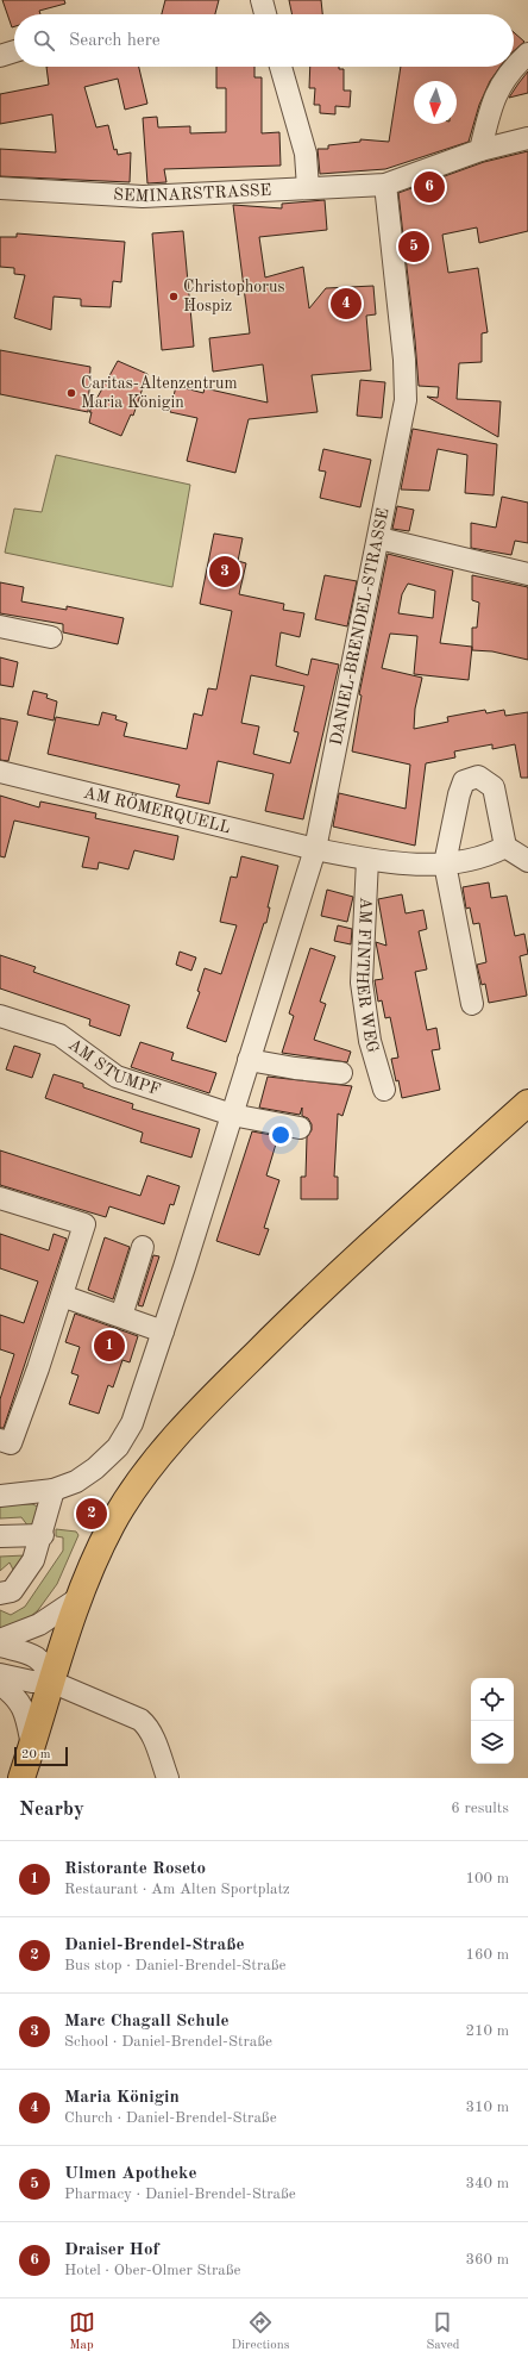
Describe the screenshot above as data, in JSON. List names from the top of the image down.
{
  "streets": {
    "street": [
      "SEMINARSTRASSE",
      "DANIEL-BRENDEL-STRASSE",
      "AM RÖMERQUELL",
      "AM FINTHER WEG",
      "AM STUMPF"
    ]
  },
  "crossings": [
    ["SEMINARSTRASSE", "DANIEL-BRENDEL-STRASSE"],
    ["DANIEL-BRENDEL-STRASSE", "AM RÖMERQUELL"],
    ["DANIEL-BRENDEL-STRASSE", "AM STUMPF"]
  ],
  "places": ["Christophorus Hospiz", "Caritas-Altenzentrum Maria Königin"],
  "scale_bar": "20 m",
  "north": "bottom",
  "page": {
    "search": "Search here",
    "pins": [
      "6",
      "5",
      "4",
      "3",
      "1",
      "2"
    ],
    "scale": "20 m",
    "heading": ["Nearby", "6 results"],
    "list": [
      {
        "mark": "1",
        "name": "Ristorante Roseto",
        "note": "Restaurant · Am Alten Sportplatz",
        "value": "100 m"
      },
      {
        "mark": "2",
        "name": "Daniel-Brendel-Straße",
        "note": "Bus stop · Daniel-Brendel-Straße",
        "value": "160 m"
      },
      {
        "mark": "3",
        "name": "Marc Chagall Schule",
        "note": "School · Daniel-Brendel-Straße",
        "value": "210 m"
      },
      {
        "mark": "4",
        "name": "Maria Königin",
        "note": "Church · Daniel-Brendel-Straße",
        "value": "310 m"
      },
      {
        "mark": "5",
        "name": "Ulmen Apotheke",
        "note": "Pharmacy · Daniel-Brendel-Straße",
        "value": "340 m"
      },
      {
        "mark": "6",
        "name": "Draiser Hof",
        "note": "Hotel · Ober-Olmer Straße",
        "value": "360 m"
      }
    ],
    "nav": ["Map", "Directions", "Saved"]
  }
}
